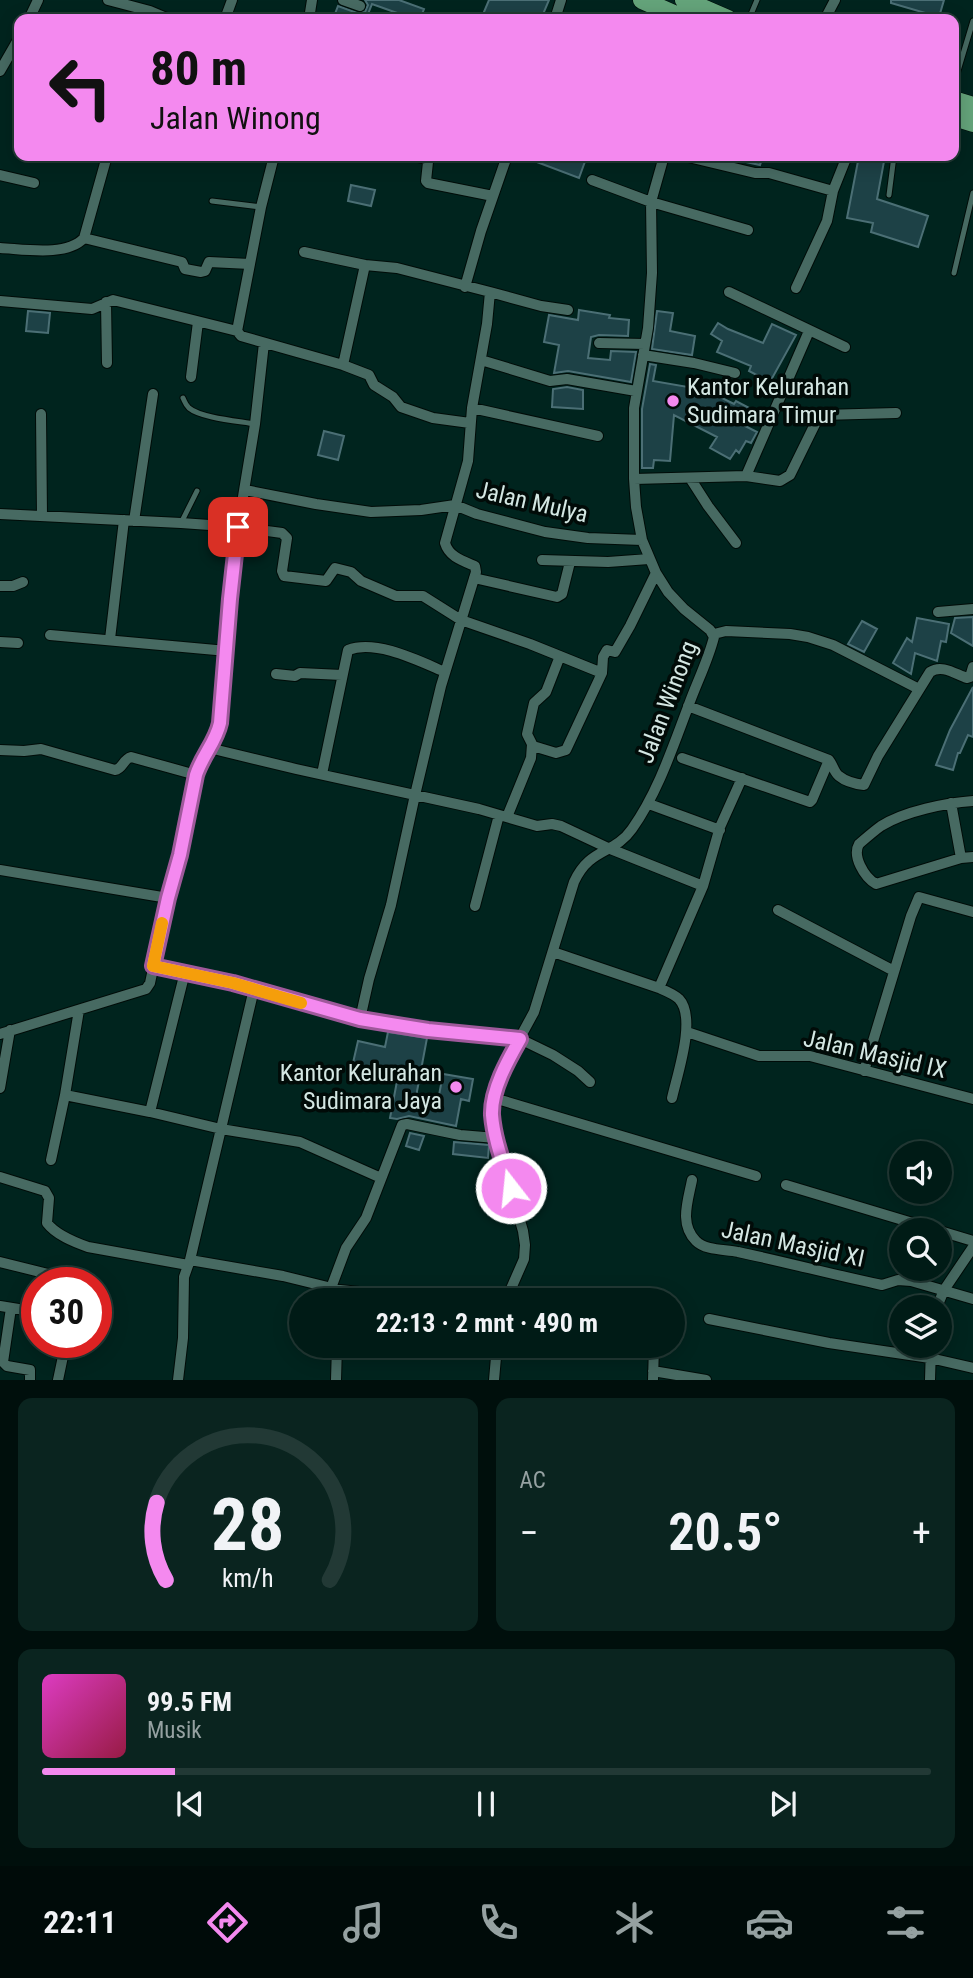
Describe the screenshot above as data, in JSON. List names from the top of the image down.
{
  "streets": {
    "street": [
      "Jalan Mulya",
      "Jalan Winong",
      "Jalan Masjid IX",
      "Jalan Masjid XI"
    ]
  },
  "crossings": [
    ["Jalan Mulya", "Jalan Winong"]
  ],
  "places": ["Kantor Kelurahan Sudimara Timur", "Kantor Kelurahan Sudimara Jaya"],
  "page": {
    "turn": ["80 m", "Jalan Winong"],
    "limit": "30",
    "trip": "22:13 · 2 mnt · 490 m",
    "tile": "AC",
    "heat": ["−", "20.5°", "+"],
    "song": ["99.5 FM", "Musik"],
    "tabs": "22:11",
    "gauge": ["28", "km/h"]
  }
}
